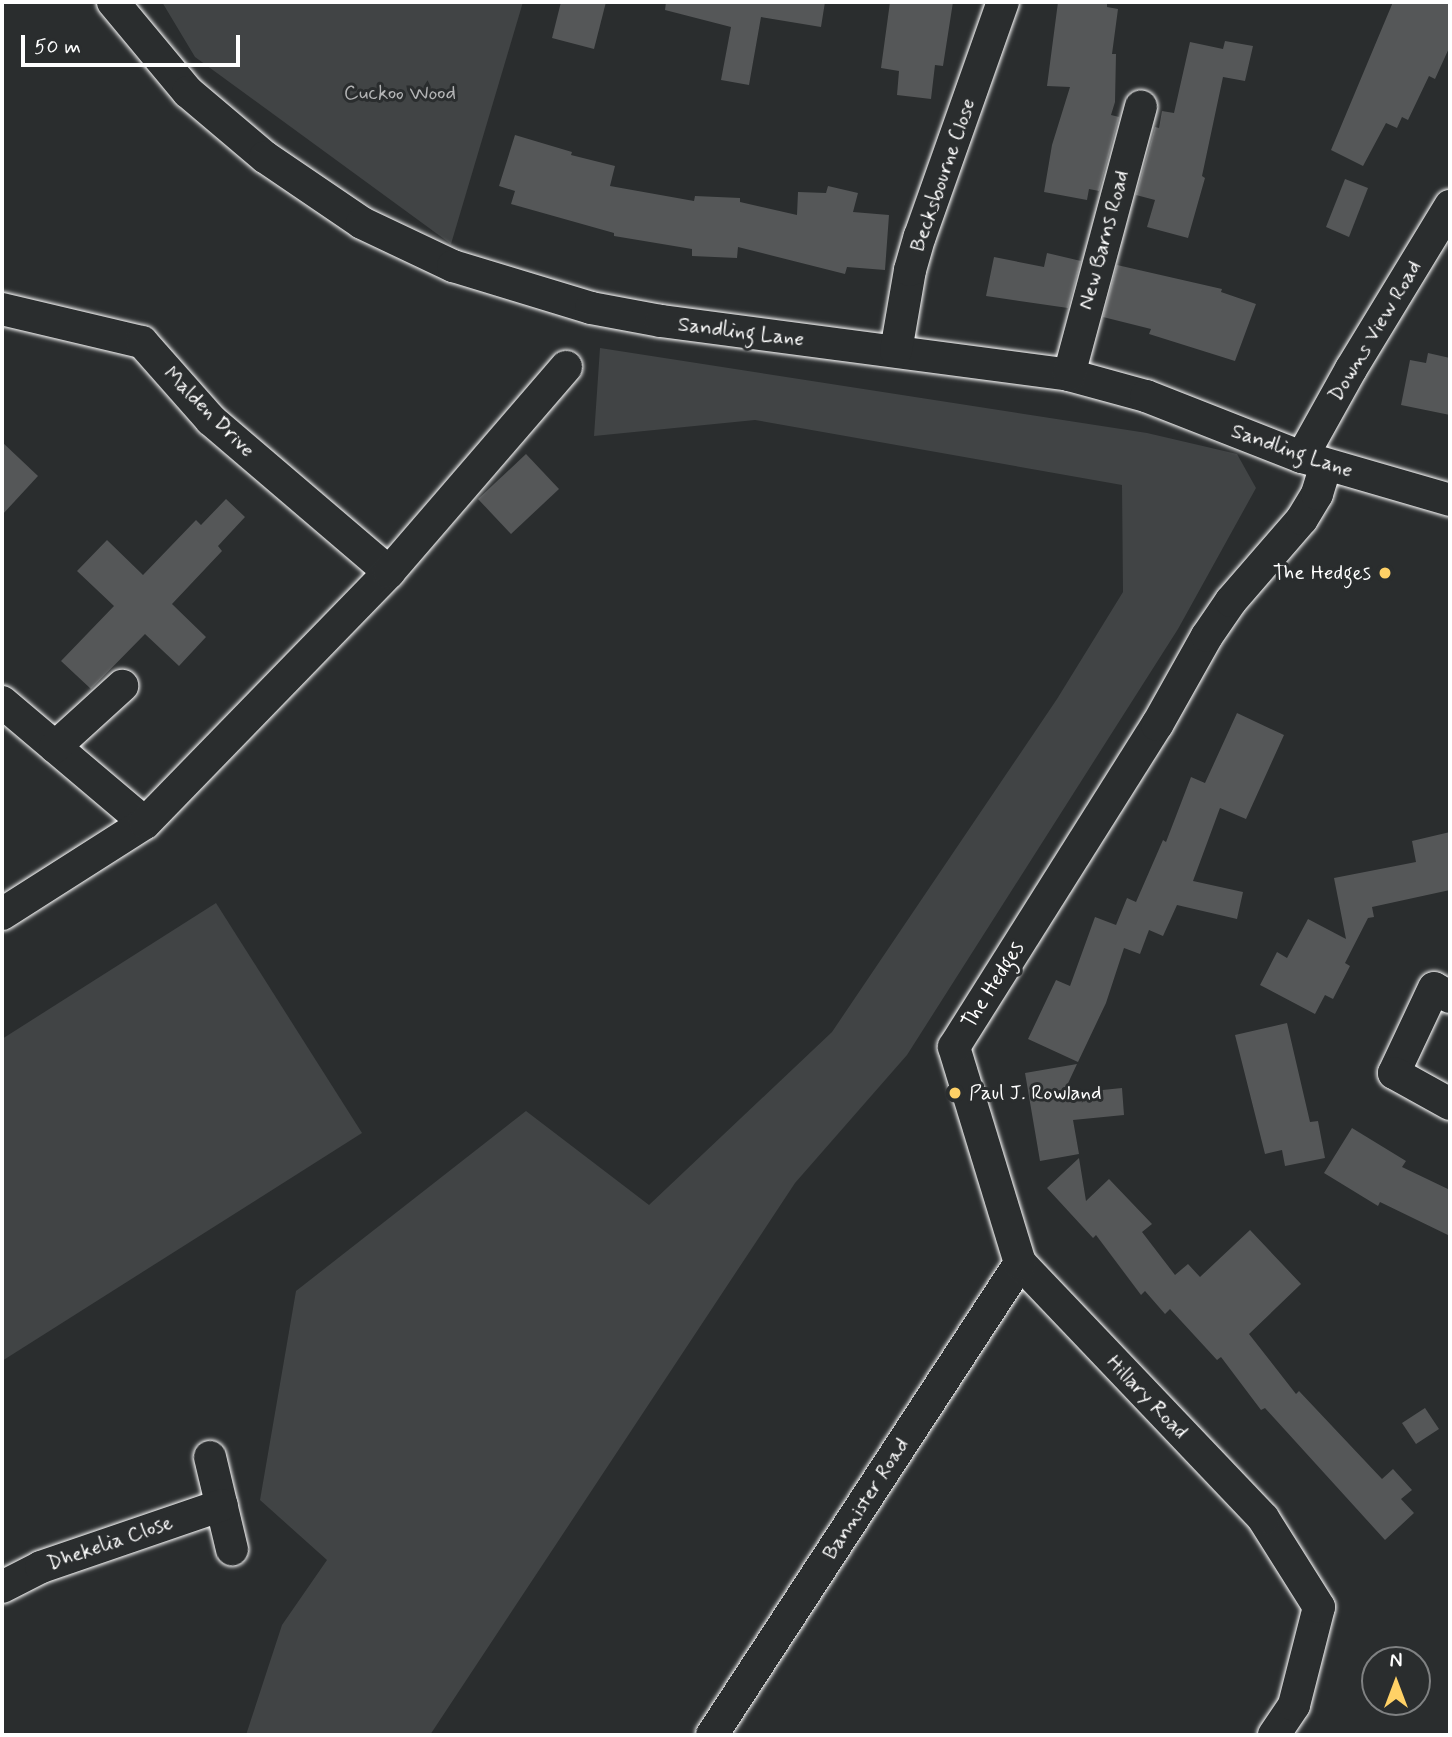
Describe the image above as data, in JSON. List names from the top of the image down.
{
  "streets": {
    "street": [
      "Becksbourne Close",
      "New Barns Road",
      "Downs View Road",
      "Sandling Lane",
      "Malden Drive",
      "The Hedges",
      "Hillary Road",
      "Bannister Road",
      "Dhekelia Close"
    ]
  },
  "crossings": [
    ["Becksbourne Close", "Sandling Lane"],
    ["New Barns Road", "Sandling Lane"],
    ["Downs View Road", "Sandling Lane"],
    ["Downs View Road", "The Hedges"],
    ["Sandling Lane", "The Hedges"],
    ["The Hedges", "Hillary Road"],
    ["Hillary Road", "Bannister Road"]
  ],
  "parks": ["Cuckoo Wood"],
  "places": ["The Hedges", "Paul J. Rowland"],
  "scale_bar": "50 m",
  "north": "top"
}
